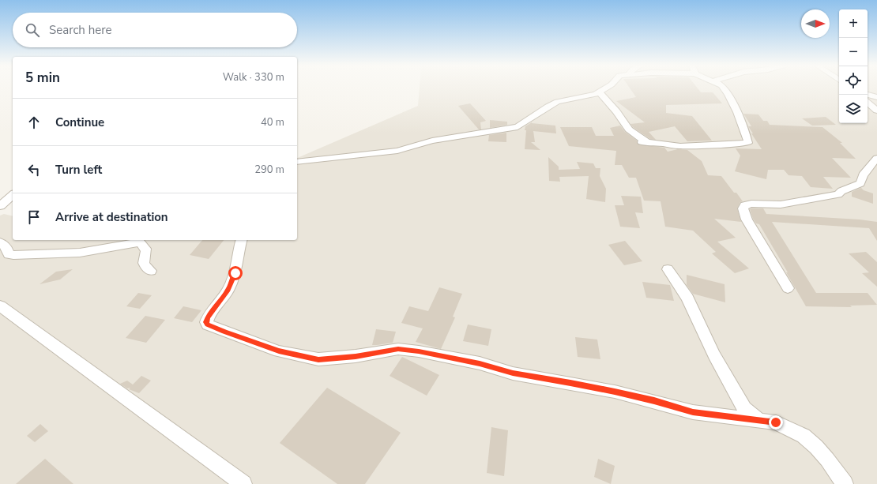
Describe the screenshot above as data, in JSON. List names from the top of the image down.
{
  "north": "right",
  "page": {
    "map_buttons": ["+", "−"],
    "search": "Search here",
    "heading": ["5 min", "Walk · 330 m"],
    "list": [
      ["Continue", "40 m"],
      ["Turn left", "290 m"],
      "Arrive at destination"
    ]
  }
}
